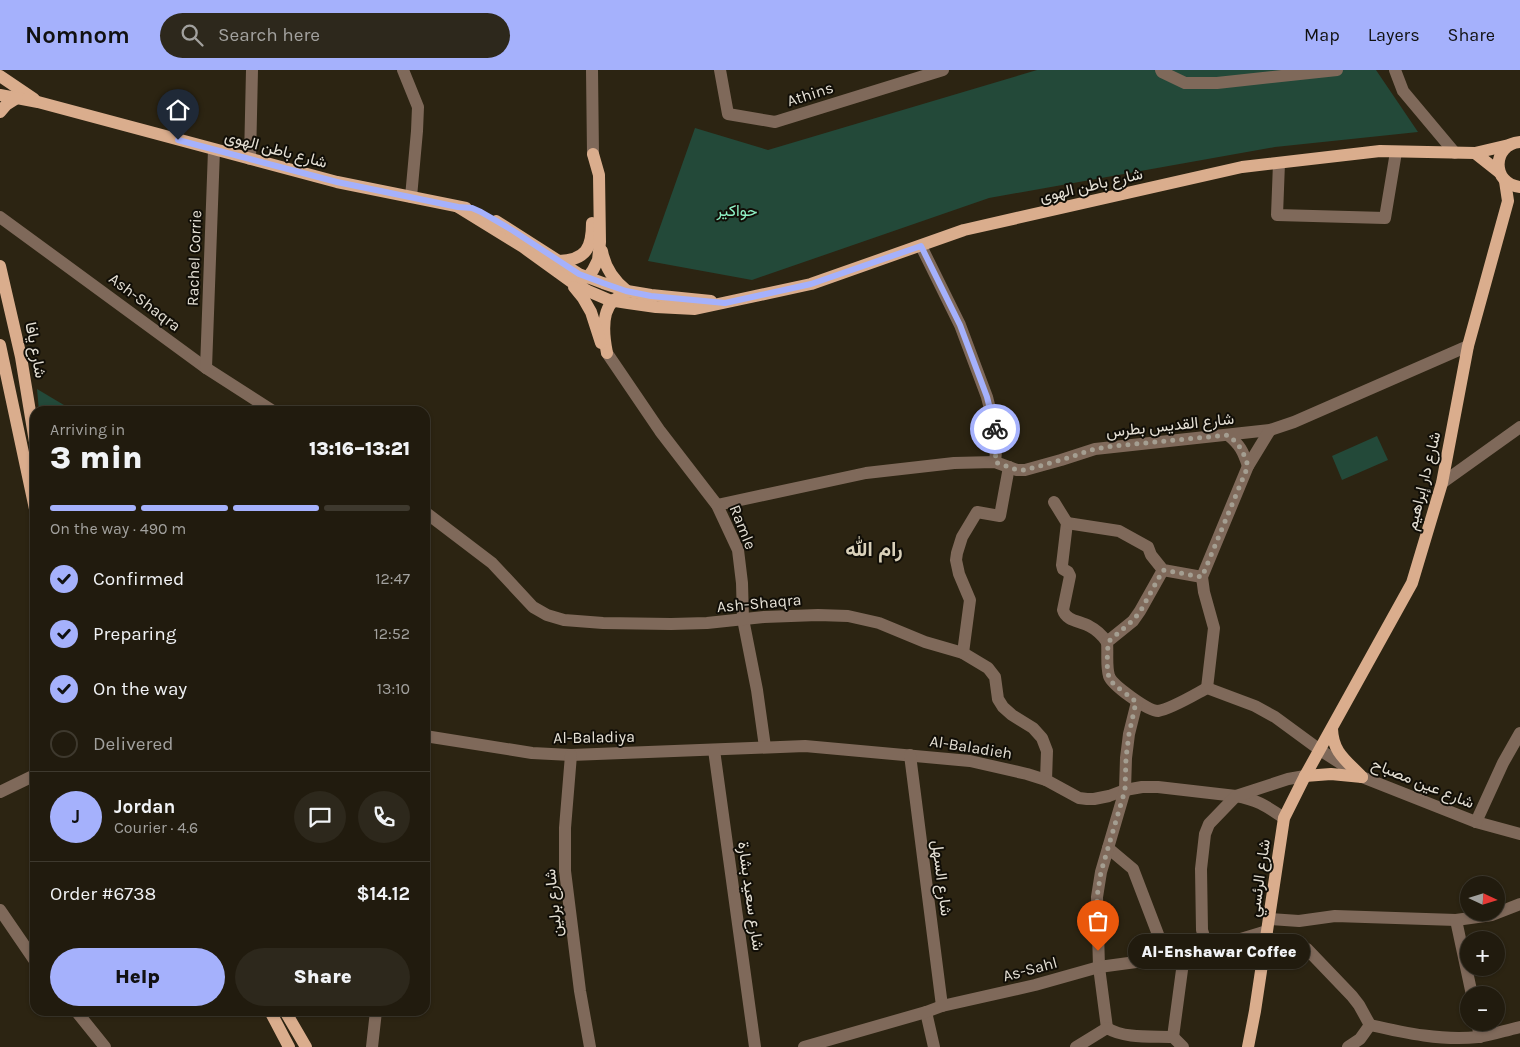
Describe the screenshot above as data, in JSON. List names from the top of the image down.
{
  "streets": {
    "main road": [
      "شارع باطن الهوى",
      "شارع يافا",
      "شارع دار إبراهيم",
      "شارع الرئسي"
    ],
    "street": [
      "Athins",
      "Rachel Corrie",
      "Ash-Shaqra",
      "شارع القديس بطرس",
      "Ramle",
      "Al-Baladiya",
      "Al-Baladieh",
      "شارع عين مصباح",
      "شارع السهل",
      "شارع سعيد بشارة",
      "شارع برلين",
      "As-Sahl"
    ]
  },
  "crossings": [
    ["شارع باطن الهوى", "Rachel Corrie"],
    ["Rachel Corrie", "Ash-Shaqra"],
    ["Ash-Shaqra", "Ramle"],
    ["Ash-Shaqra", "Al-Baladieh"],
    ["شارع القديس بطرس", "شارع دار إبراهيم"],
    ["شارع القديس بطرس", "Ramle"],
    ["شارع دار إبراهيم", "شارع عين مصباح"],
    ["شارع دار إبراهيم", "شارع الرئسي"],
    ["Ramle", "Al-Baladiya"],
    ["Ramle", "Al-Baladieh"],
    ["Al-Baladiya", "Al-Baladieh"],
    ["Al-Baladiya", "شارع سعيد بشارة"],
    ["Al-Baladiya", "شارع برلين"],
    ["Al-Baladieh", "شارع السهل"],
    ["Al-Baladieh", "شارع الرئسي"],
    ["شارع عين مصباح", "شارع الرئسي"],
    ["شارع السهل", "As-Sahl"],
    ["شارع الرئسي", "As-Sahl"]
  ],
  "districts": ["رام الله"],
  "parks": ["حواكير"],
  "places": ["Al-Enshawar Coffee"],
  "north": "right",
  "page": {
    "header": "Nomnom",
    "search": "Search here",
    "nav": ["Map", "Layers", "Share"],
    "heading": ["3 min", "Arriving in", "13:16–13:21"],
    "panel": [
      "Jordan",
      "Courier · 4.6",
      "Order #6738",
      "$14.12"
    ],
    "bar": "On the way · 490 m",
    "list": [
      ["Confirmed", "12:47"],
      ["Preparing", "12:52"],
      ["On the way", "13:10"],
      "Delivered"
    ],
    "round": "J",
    "map_buttons": ["+", "−"],
    "bubble": "Al-Enshawar Coffee",
    "buttons": ["Help", "Share"]
  }
}
